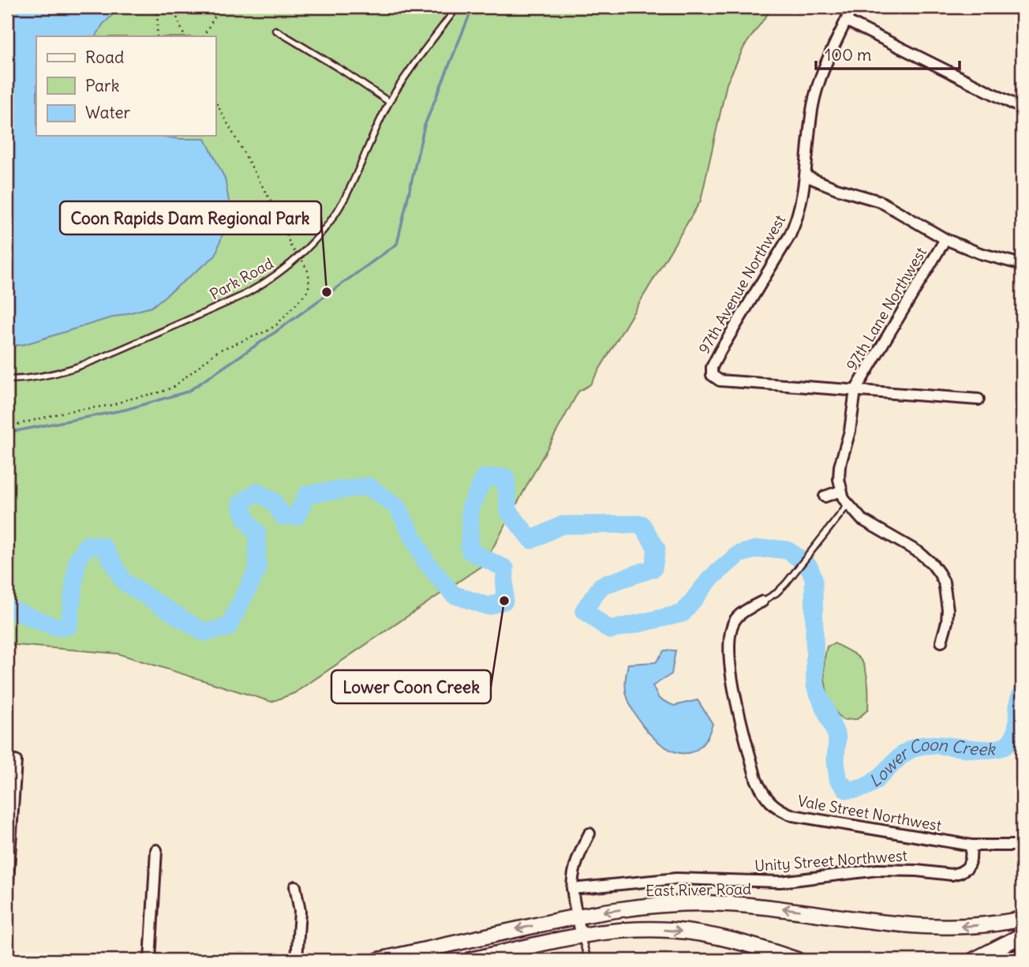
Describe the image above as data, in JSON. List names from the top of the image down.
{
  "streets": {
    "main road": ["East River Road"],
    "street": [
      "97th Avenue Northwest",
      "97th Lane Northwest",
      "Vale Street Northwest",
      "Unity Street Northwest"
    ],
    "lane": ["Park Road"]
  },
  "crossings": [
    ["97th Avenue Northwest", "97th Lane Northwest"],
    ["97th Lane Northwest", "Vale Street Northwest"],
    ["Vale Street Northwest", "Unity Street Northwest"]
  ],
  "water": ["Lower Coon Creek"],
  "places": ["Coon Rapids Dam Regional Park", "Lower Coon Creek"],
  "legend": ["Road", "Park", "Water"],
  "scale_bar": "100 m"
}
